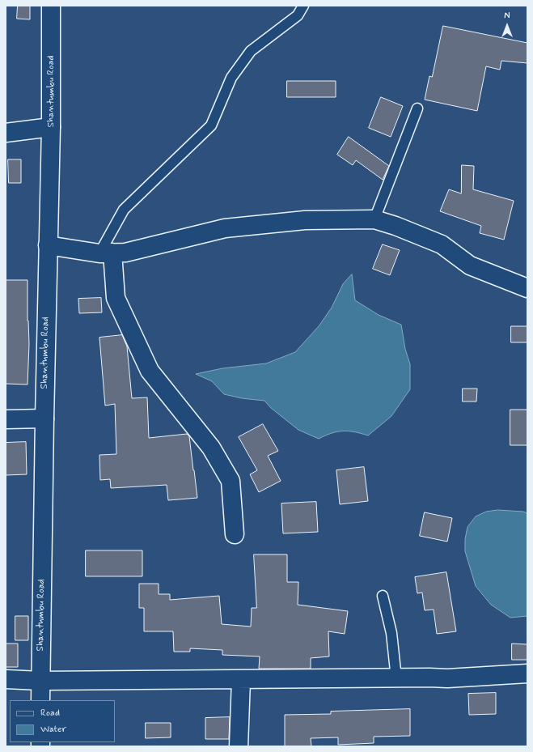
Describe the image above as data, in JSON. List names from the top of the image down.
{
  "streets": {
    "street": ["Shantumbu Road"]
  },
  "legend": ["Road", "Water"],
  "north": "top"
}
